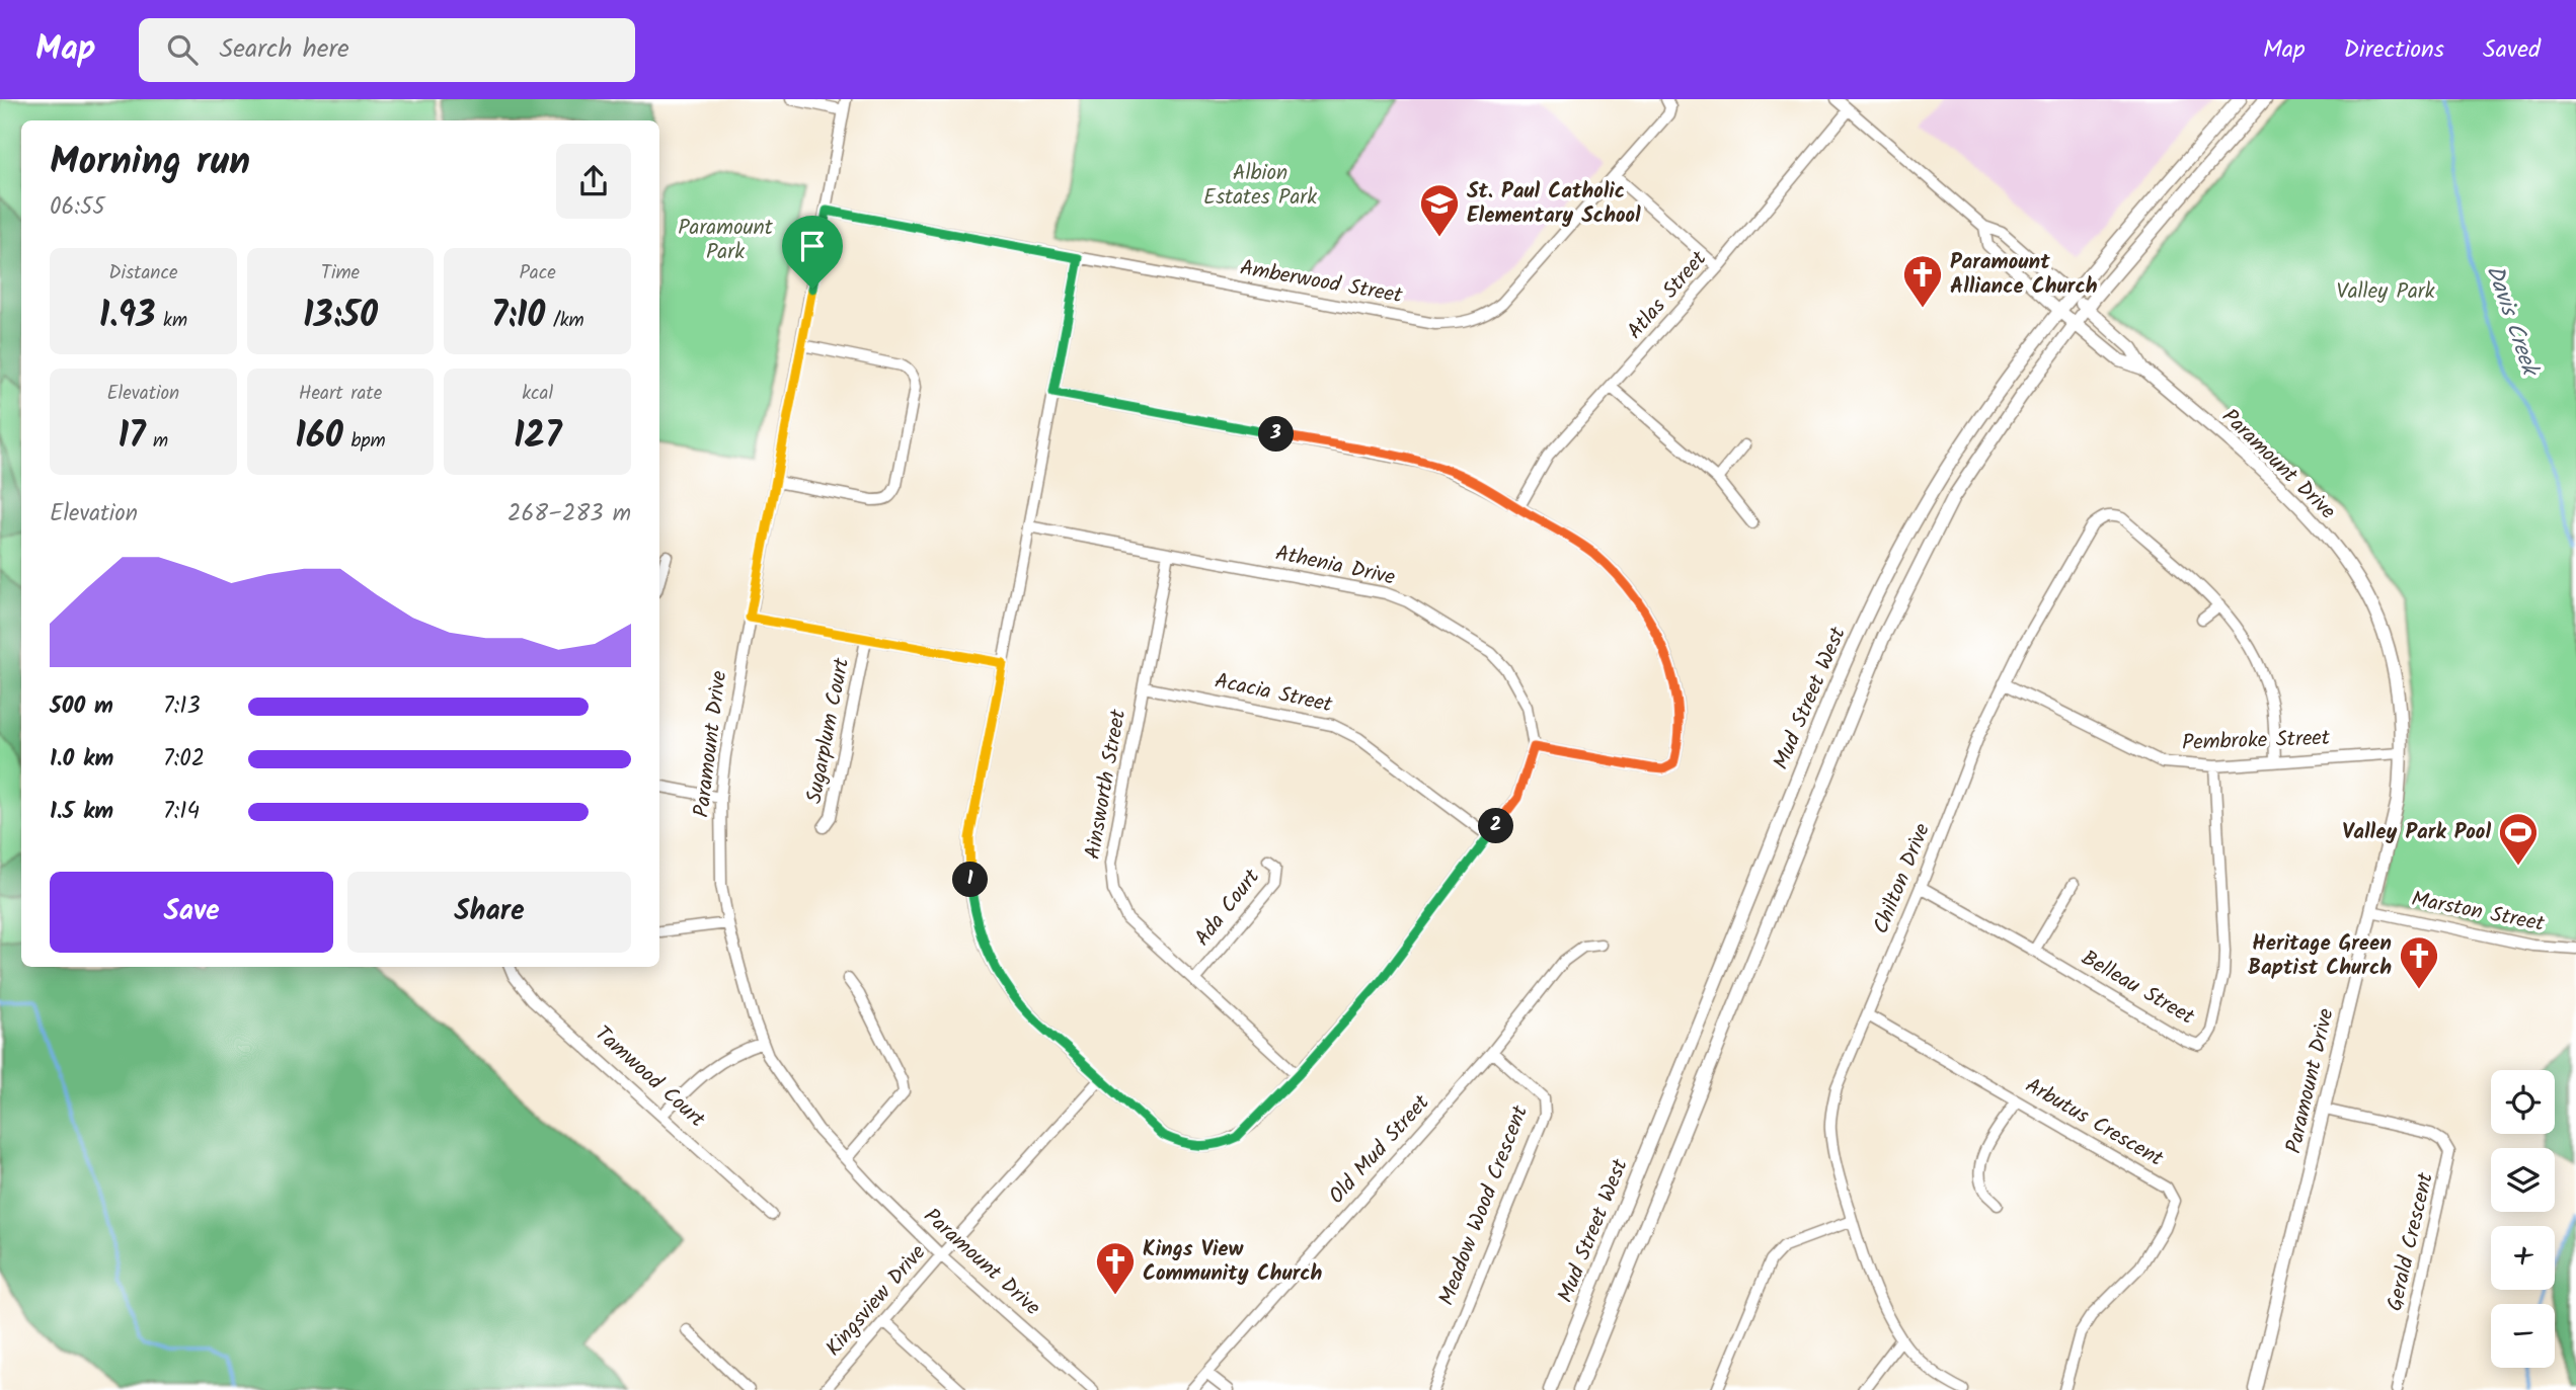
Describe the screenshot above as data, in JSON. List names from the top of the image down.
{
  "streets": {
    "main road": ["Paramount Drive", "Mud Street West"],
    "street": [
      "Amberwood Street",
      "Atlas Street",
      "Athenia Drive",
      "Acacia Street",
      "Sugarplum Court",
      "Pembroke Street",
      "Ainsworth Street",
      "Chilton Drive",
      "Ada Court",
      "Marston Street",
      "Belleau Street",
      "Tamwood Court",
      "Arbutus Crescent",
      "Old Mud Street",
      "Meadow Wood Crescent",
      "Gerald Crescent",
      "Kingsview Drive"
    ]
  },
  "crossings": [
    ["Amberwood Street", "Paramount Drive"],
    ["Amberwood Street", "Athenia Drive"],
    ["Atlas Street", "Paramount Drive"],
    ["Paramount Drive", "Mud Street West"],
    ["Paramount Drive", "Pembroke Street"],
    ["Paramount Drive", "Marston Street"],
    ["Paramount Drive", "Gerald Crescent"],
    ["Paramount Drive", "Kingsview Drive"],
    ["Athenia Drive", "Acacia Street"],
    ["Athenia Drive", "Ainsworth Street"],
    ["Athenia Drive", "Kingsview Drive"],
    ["Acacia Street", "Ainsworth Street"],
    ["Pembroke Street", "Chilton Drive"],
    ["Pembroke Street", "Belleau Street"],
    ["Ainsworth Street", "Ada Court"],
    ["Chilton Drive", "Belleau Street"],
    ["Chilton Drive", "Arbutus Crescent"],
    ["Old Mud Street", "Meadow Wood Crescent"]
  ],
  "water": ["Davis Creek"],
  "parks": ["Albion Estates Park", "Paramount Park", "Valley Park"],
  "places": {
    "school or university": ["St. Paul Catholic Elementary School"],
    "church": ["Paramount Alliance Church", "Heritage Green Baptist Church", "Kings View Community Church"],
    "sports": ["Valley Park Pool"]
  },
  "page": {
    "header": "Map",
    "search": "Search here",
    "nav": ["Map", "Directions", "Saved"],
    "heading": ["Morning run", "06:55"],
    "stats": [
      ["Distance", "1.93 km"],
      ["Time", "13:50"],
      ["Pace", "7:10 /km"],
      ["Elevation", "17 m"],
      ["Heart rate", "160 bpm"],
      ["kcal", "127"]
    ],
    "pins": ["3", "2", "1"],
    "chart": ["Elevation", "268–283 m"],
    "list": [
      {
        "name": "500 m",
        "note": "7:13"
      },
      {
        "name": "1.0 km",
        "note": "7:02"
      },
      {
        "name": "1.5 km",
        "note": "7:14"
      }
    ],
    "buttons": ["Save", "Share"],
    "map_buttons": ["+", "−"]
  }
}
